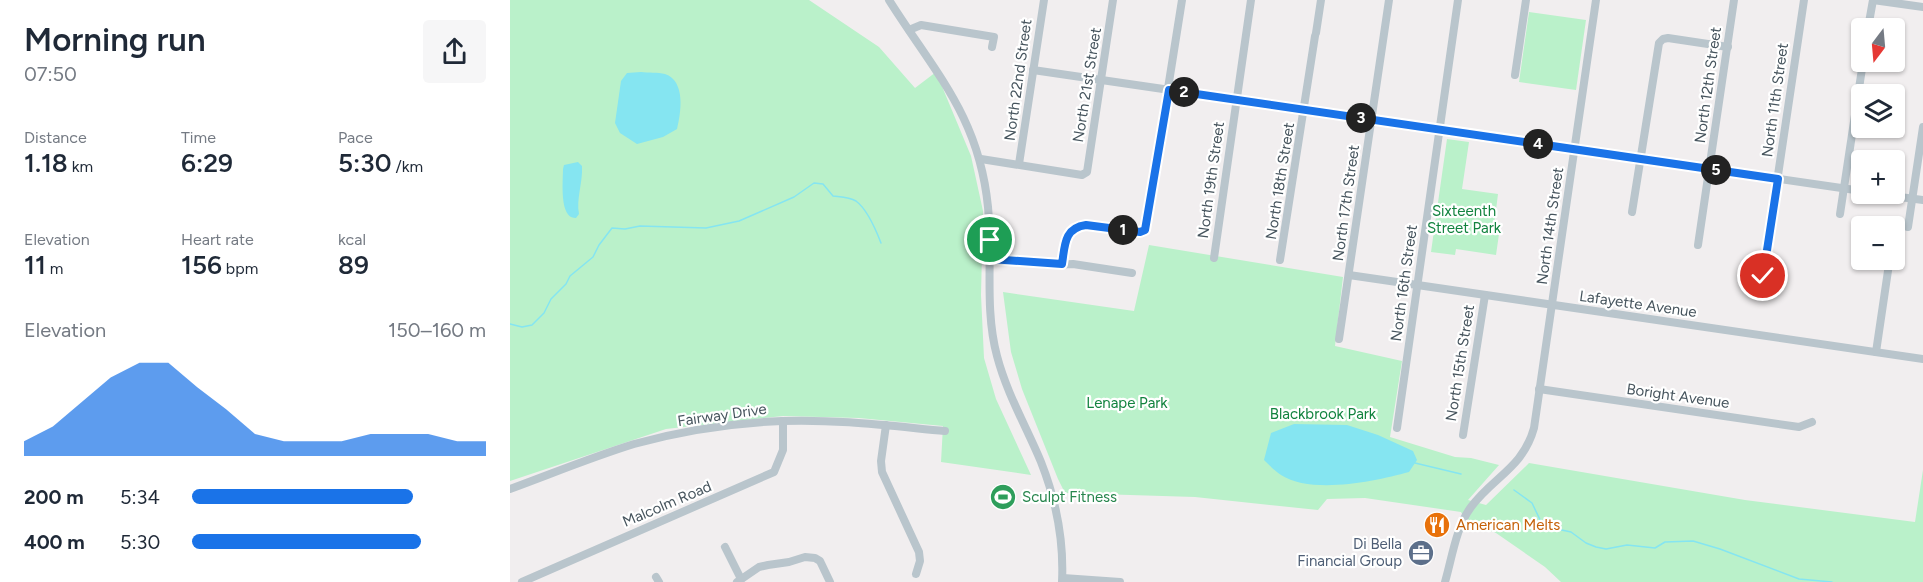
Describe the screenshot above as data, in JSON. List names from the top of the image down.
{
  "streets": {
    "street": [
      "North 22nd Street",
      "North 21st Street",
      "North 12th Street",
      "North 11th Street",
      "North 19th Street",
      "North 18th Street",
      "North 17th Street",
      "North 14th Street",
      "North 16th Street",
      "Lafayette Avenue",
      "North 15th Street",
      "Boright Avenue",
      "Fairway Drive",
      "Malcolm Road"
    ]
  },
  "crossings": [
    ["North 22nd Street", "North 21st Street"],
    ["North 17th Street", "Lafayette Avenue"],
    ["North 14th Street", "Lafayette Avenue"],
    ["North 14th Street", "Boright Avenue"],
    ["North 16th Street", "Lafayette Avenue"],
    ["Lafayette Avenue", "North 15th Street"],
    ["Fairway Drive", "Malcolm Road"]
  ],
  "parks": ["Sixteenth Street Park", "Lenape Park", "Blackbrook Park"],
  "places": {
    "sports": ["Sculpt Fitness"],
    "restaurant": ["American Melts"],
    "office": ["Di Bella Financial Group"]
  },
  "north": "bottom",
  "page": {
    "heading": ["Morning run", "07:50"],
    "map_buttons": ["+", "−"],
    "pins": [
      "2",
      "3",
      "4",
      "5",
      "1"
    ],
    "stats": [
      ["Distance", "1.18 km"],
      ["Time", "6:29"],
      ["Pace", "5:30 /km"],
      ["Elevation", "11 m"],
      ["Heart rate", "156 bpm"],
      ["kcal", "89"]
    ],
    "chart": ["Elevation", "150–160 m"],
    "list": [
      {
        "name": "200 m",
        "note": "5:34"
      },
      {
        "name": "400 m",
        "note": "5:30"
      }
    ]
  }
}
